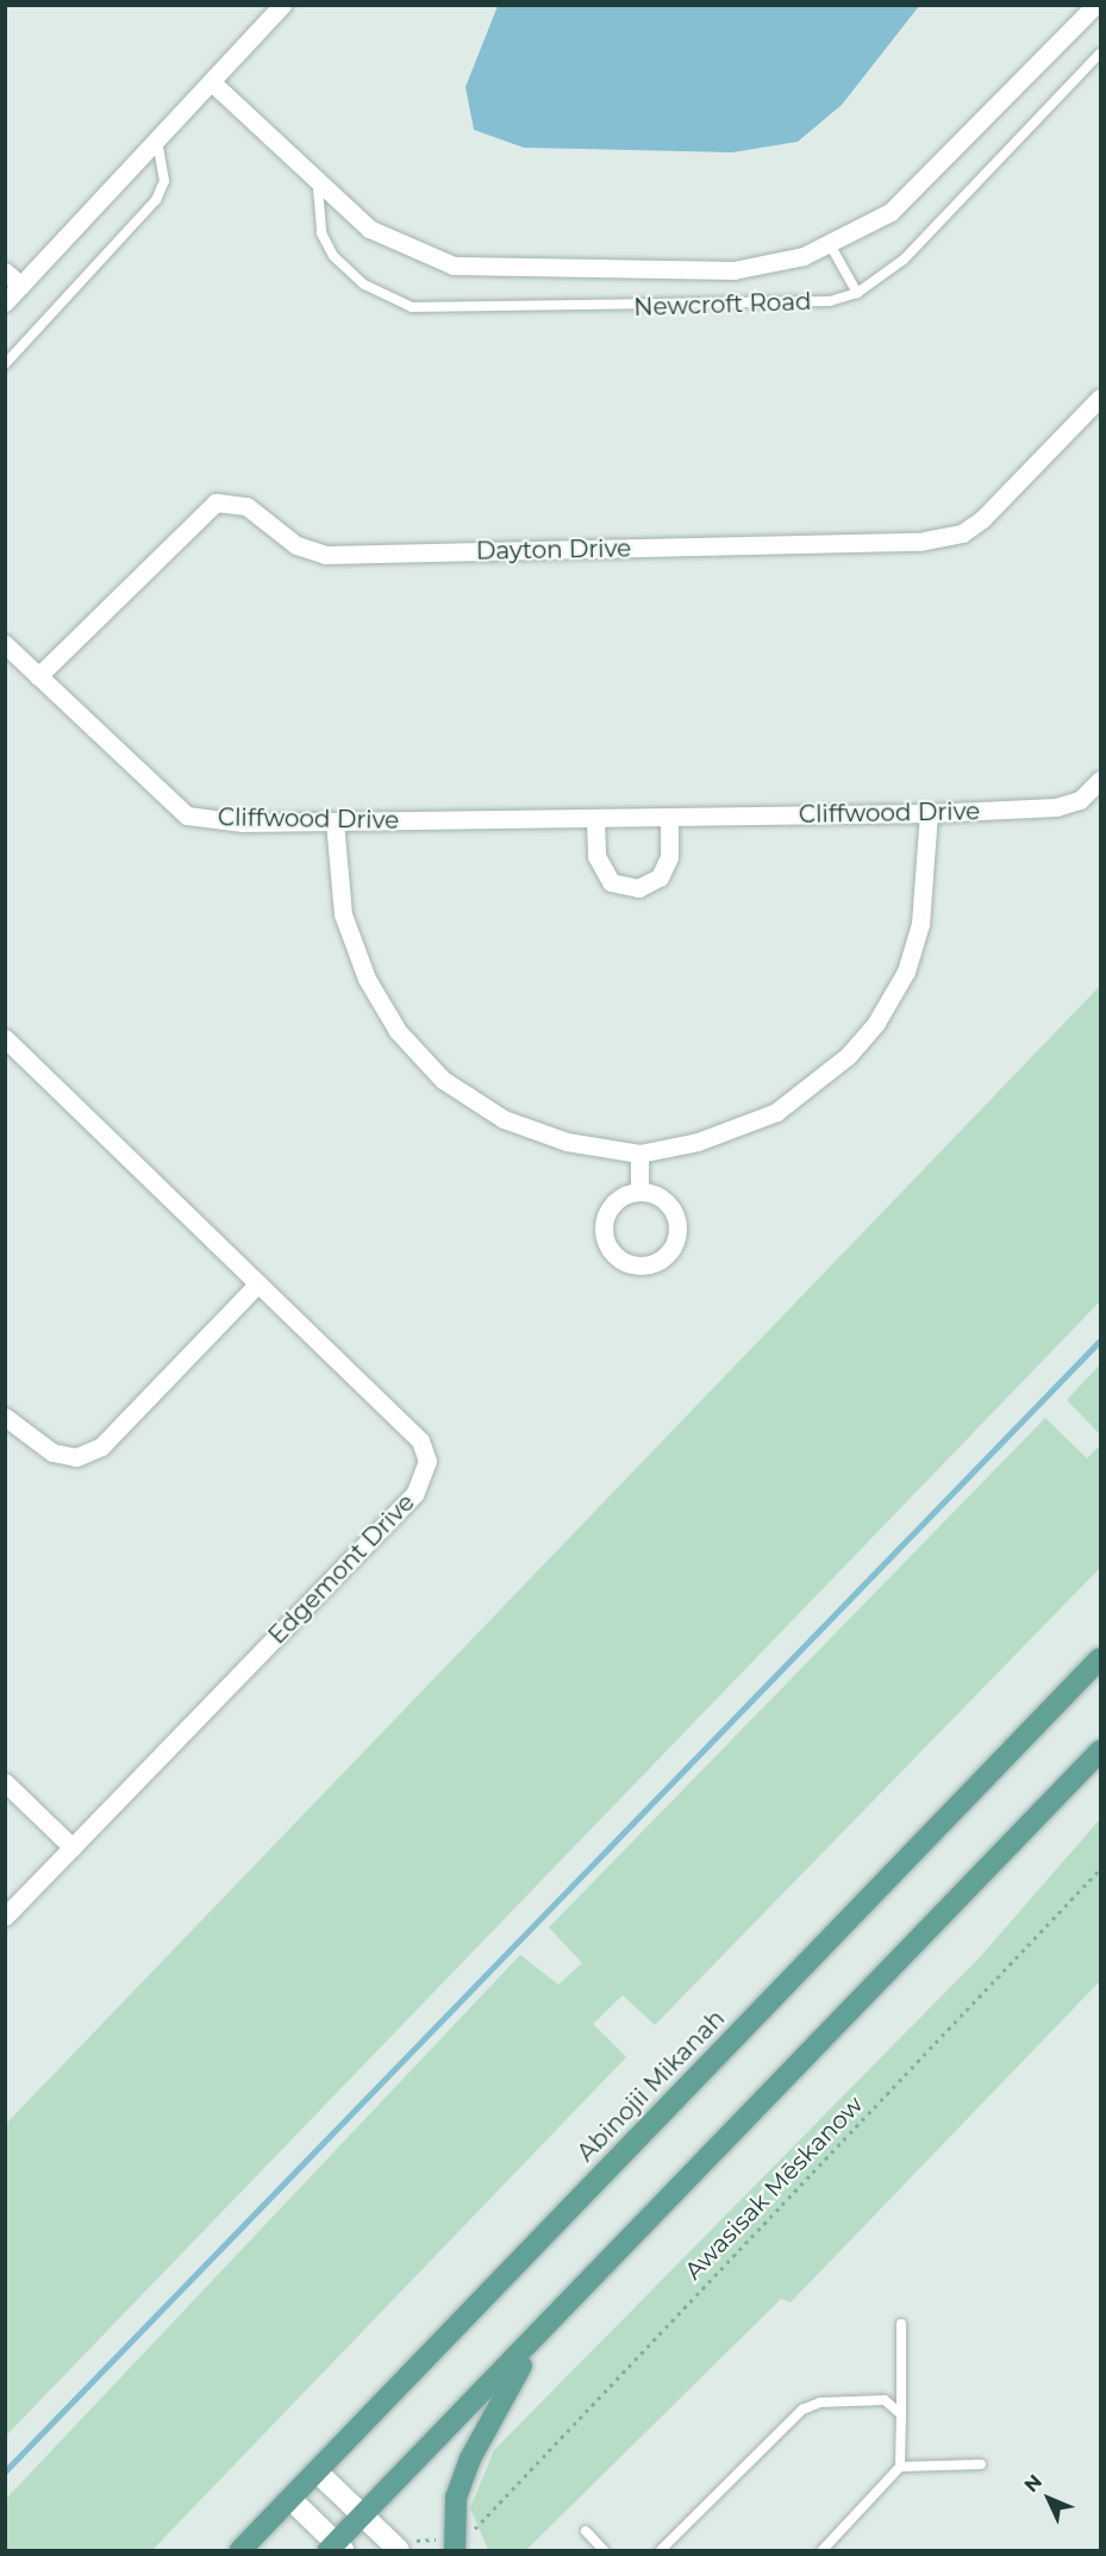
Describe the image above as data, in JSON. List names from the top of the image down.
{
  "streets": {
    "main road": ["Abinojii Mikanah"],
    "street": [
      "Newcroft Road",
      "Dayton Drive",
      "Cliffwood Drive",
      "Edgemont Drive"
    ],
    "path": ["Awasisak Mēskanow"]
  },
  "crossings": [
    ["Dayton Drive", "Cliffwood Drive"]
  ],
  "north": "top left"
}
